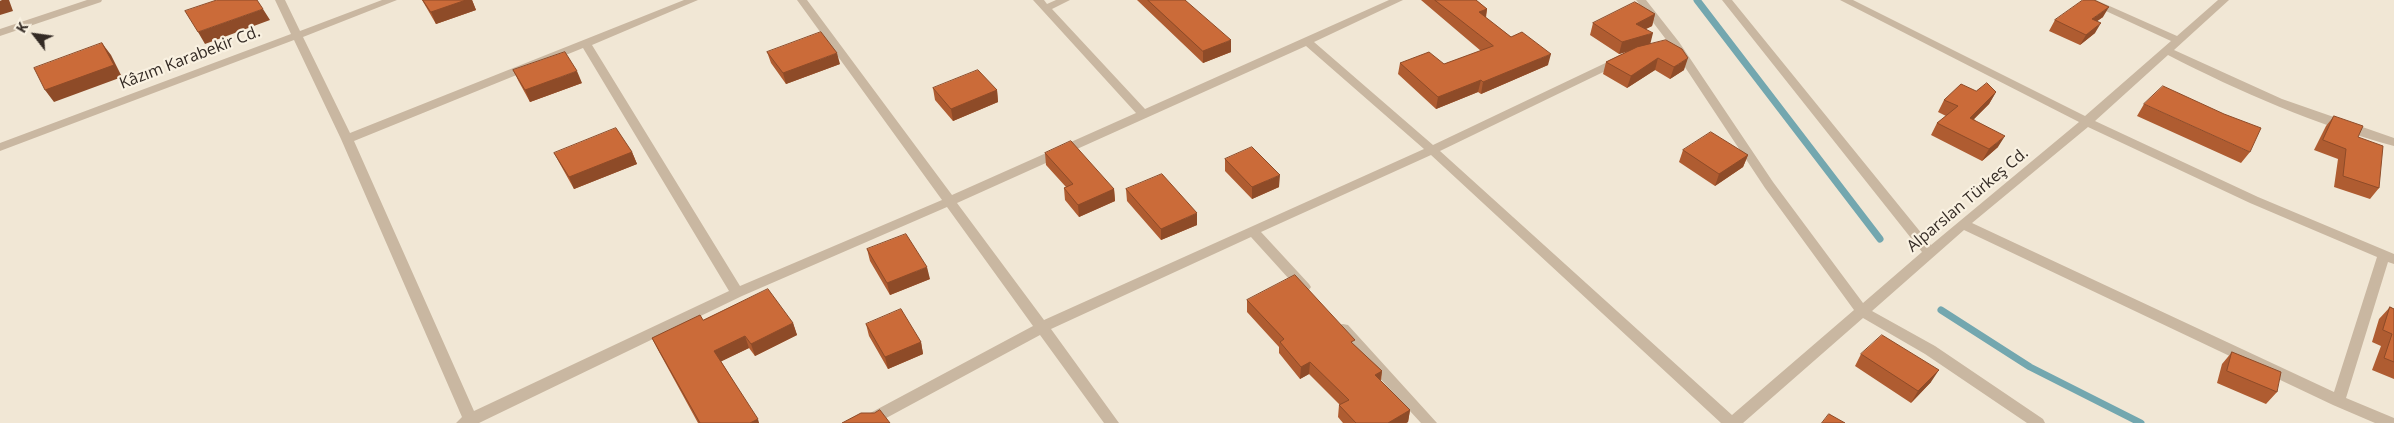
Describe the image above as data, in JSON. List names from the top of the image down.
{
  "streets": {
    "street": ["Kâzım Karabekir Cd.", "Alparslan Türkeş Cd."]
  },
  "north": "top left"
}
